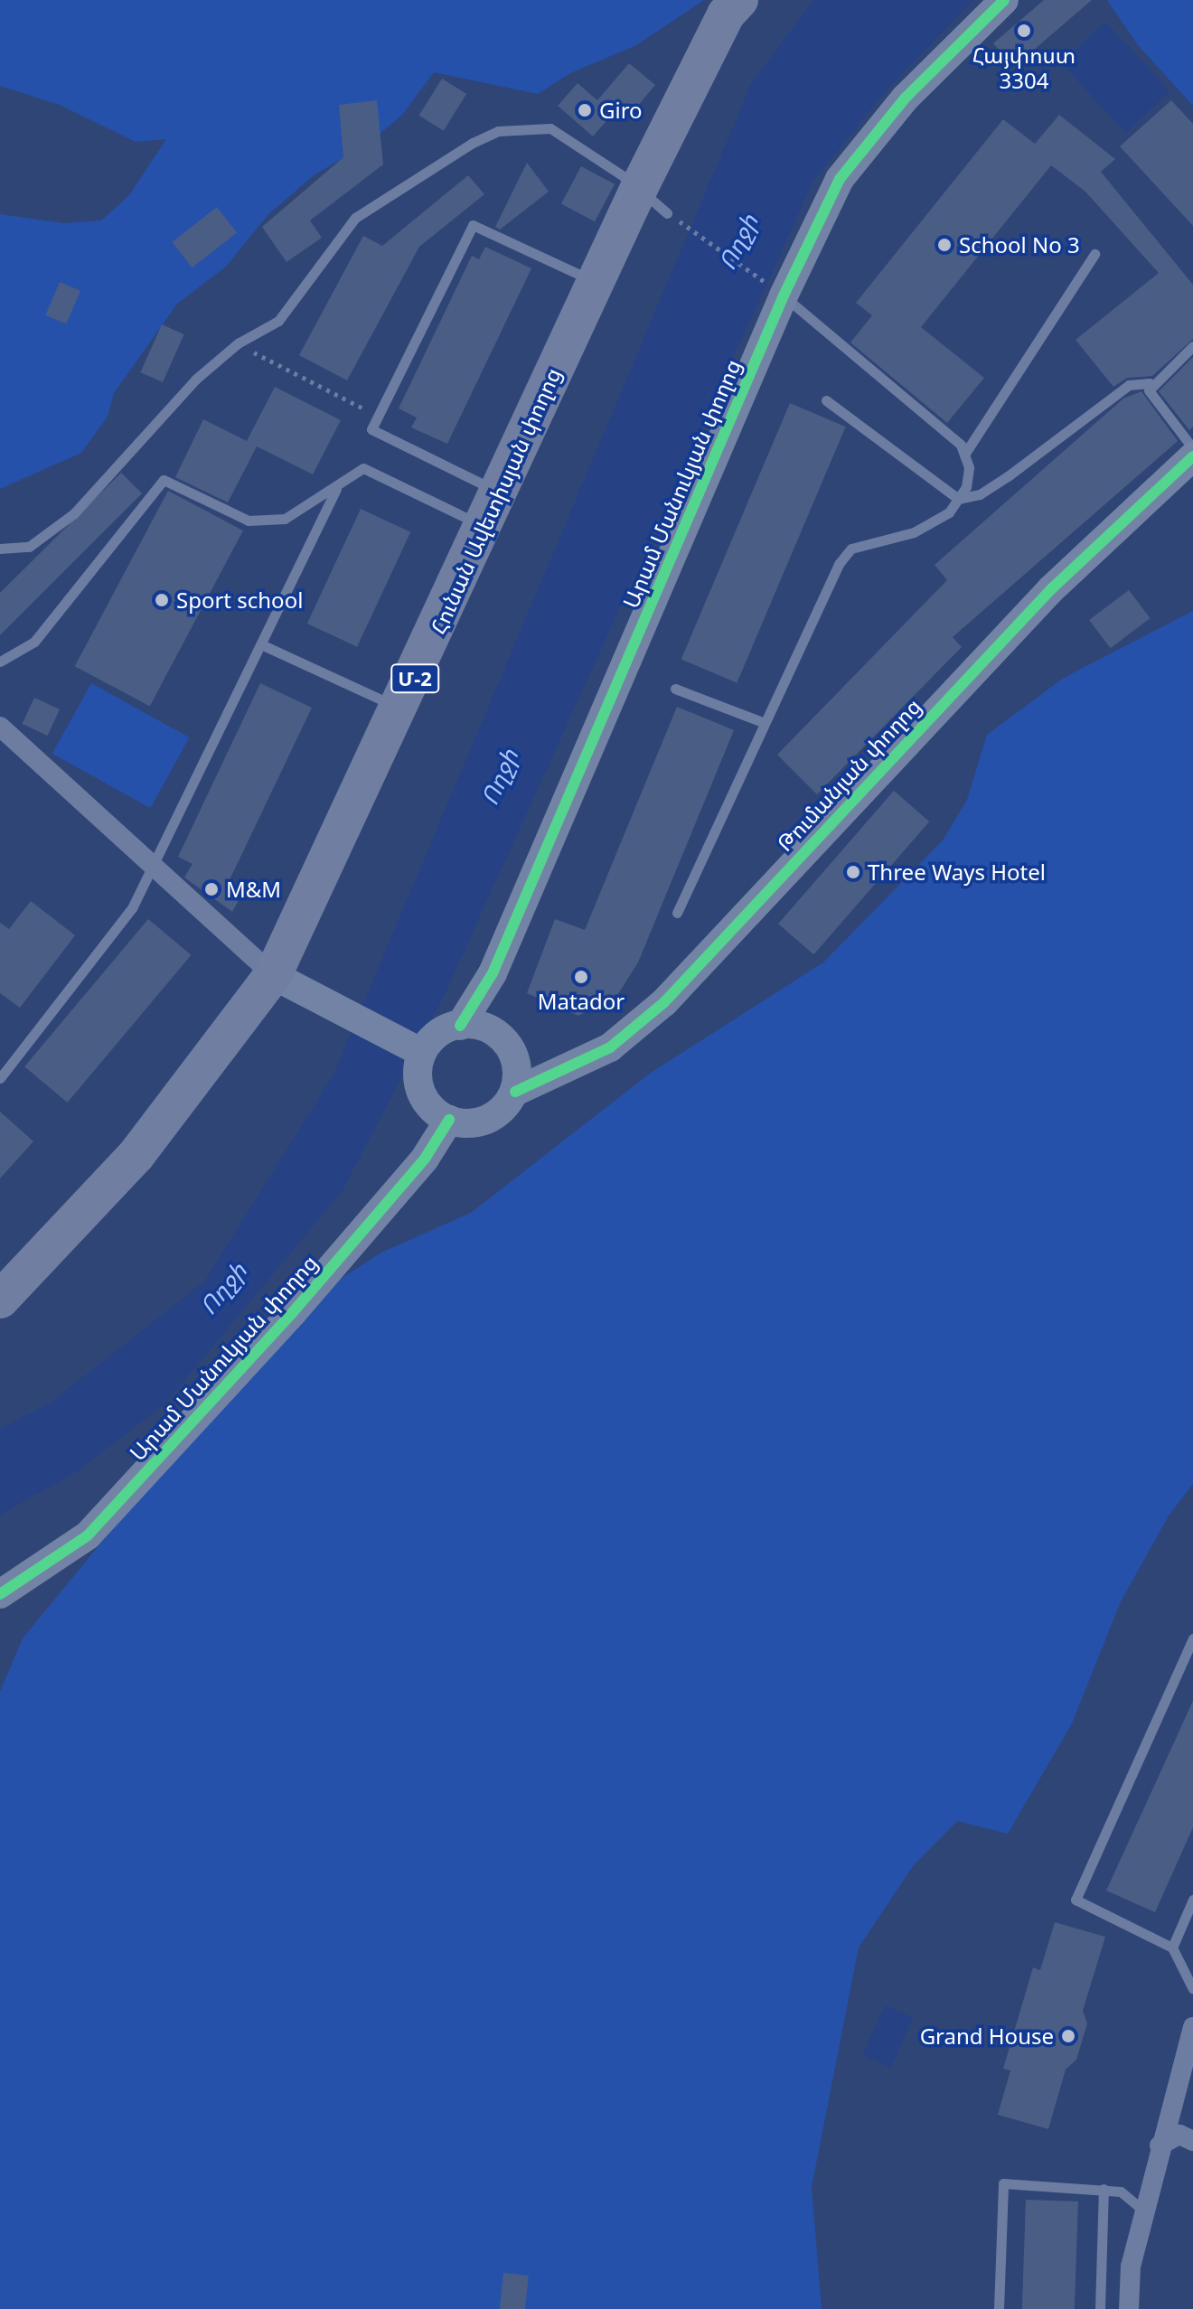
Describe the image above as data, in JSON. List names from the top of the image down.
{
  "streets": {
    "highway": ["Հունան Ավետիսյան փողոց", "Մ-2"],
    "street": ["Արամ Մանուկյան փողոց", "Թումանյան փողոց"]
  },
  "crossings": [
    ["Արամ Մանուկյան փողոց", "Թումանյան փողոց"]
  ],
  "water": ["Ողջի"],
  "places": [
    "Հայփոստ 3304",
    "Giro",
    "School No 3",
    "Sport school",
    "Three Ways Hotel",
    "M&M",
    "Matador",
    "Grand House"
  ]
}
